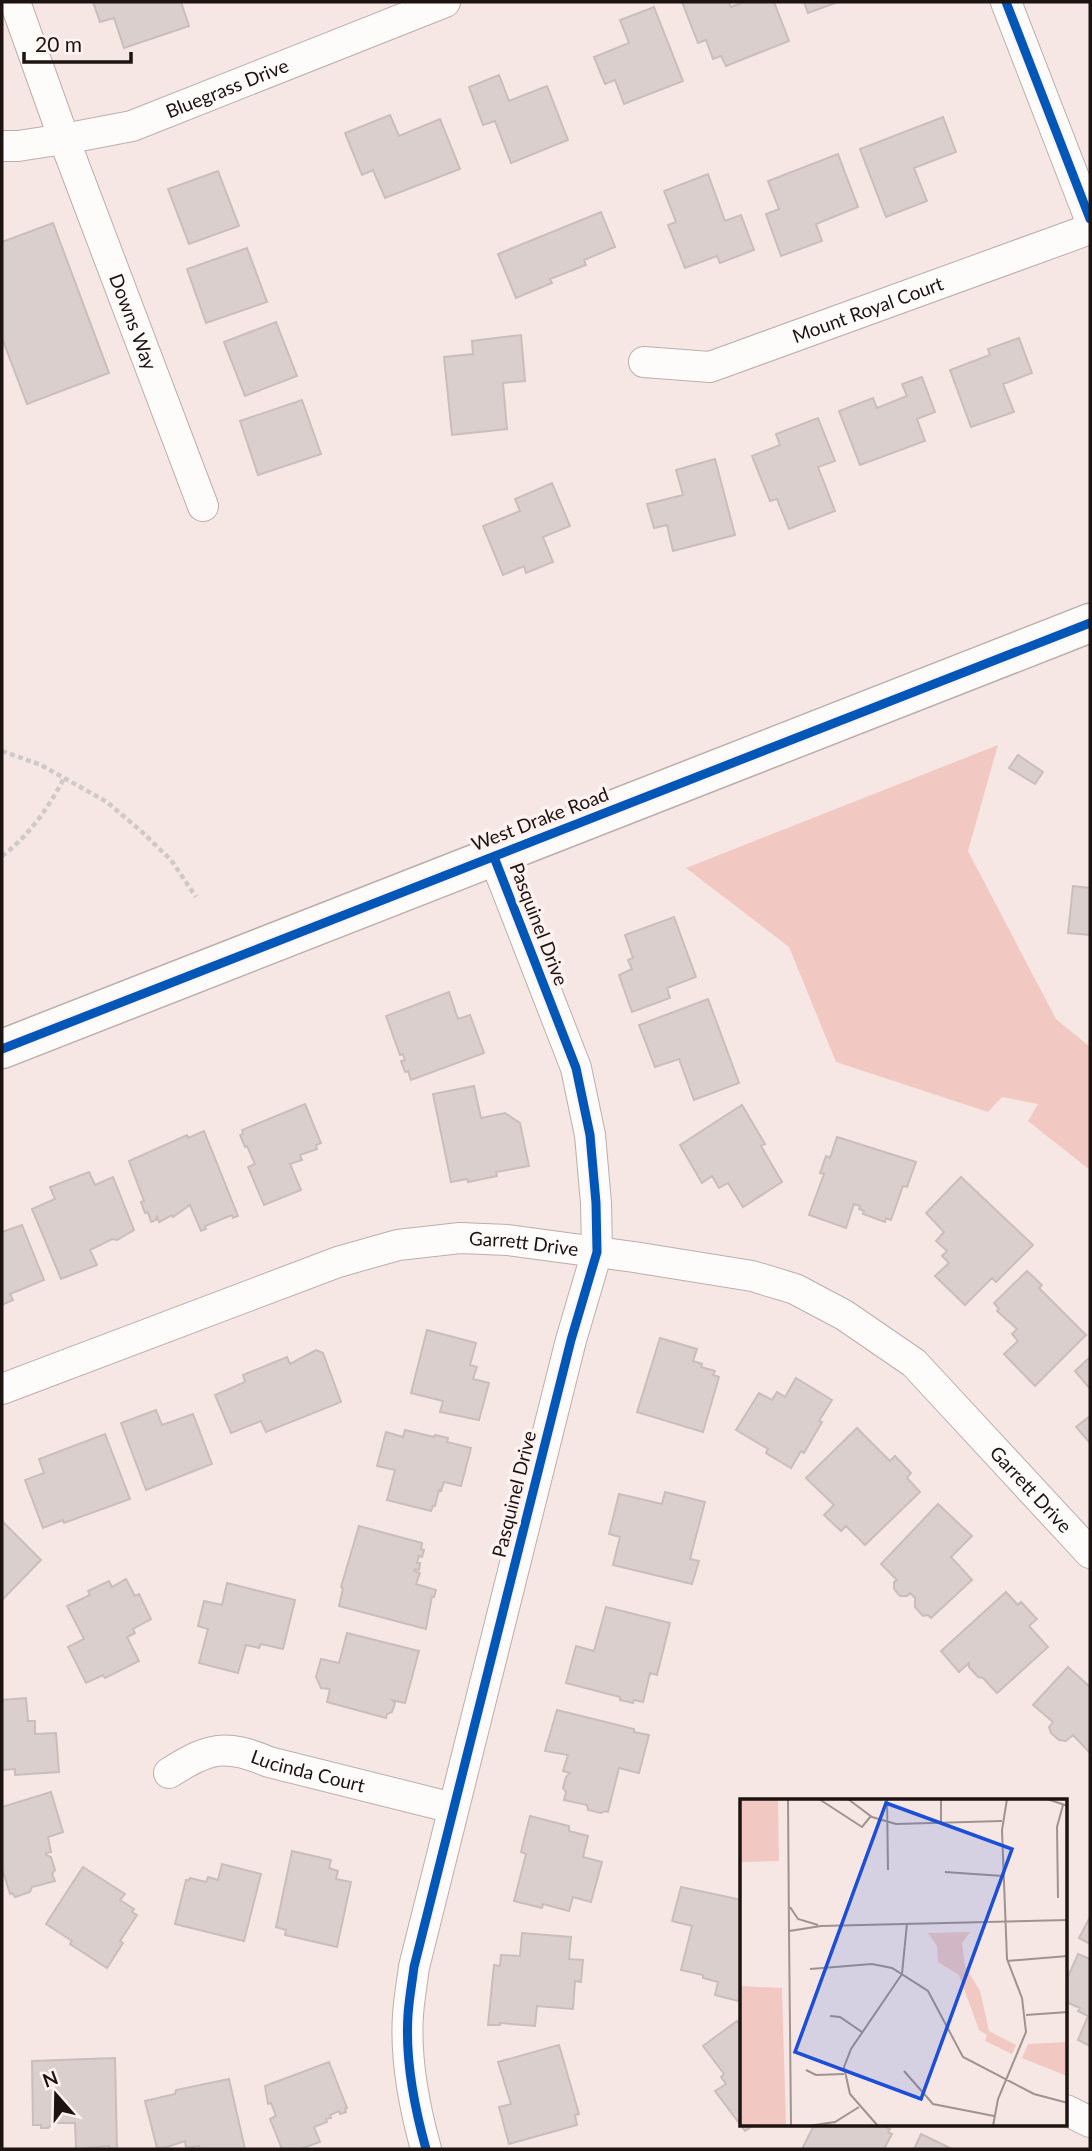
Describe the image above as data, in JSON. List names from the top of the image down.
{
  "streets": {
    "main road": ["West Drake Road"],
    "street": [
      "Bluegrass Drive",
      "Mount Royal Court",
      "Downs Way",
      "Pasquinel Drive",
      "Garrett Drive",
      "Lucinda Court"
    ]
  },
  "crossings": [
    ["Bluegrass Drive", "Downs Way"],
    ["West Drake Road", "Pasquinel Drive"],
    ["Pasquinel Drive", "Garrett Drive"],
    ["Pasquinel Drive", "Lucinda Court"]
  ],
  "scale_bar": "20 m",
  "north": "top"
}
